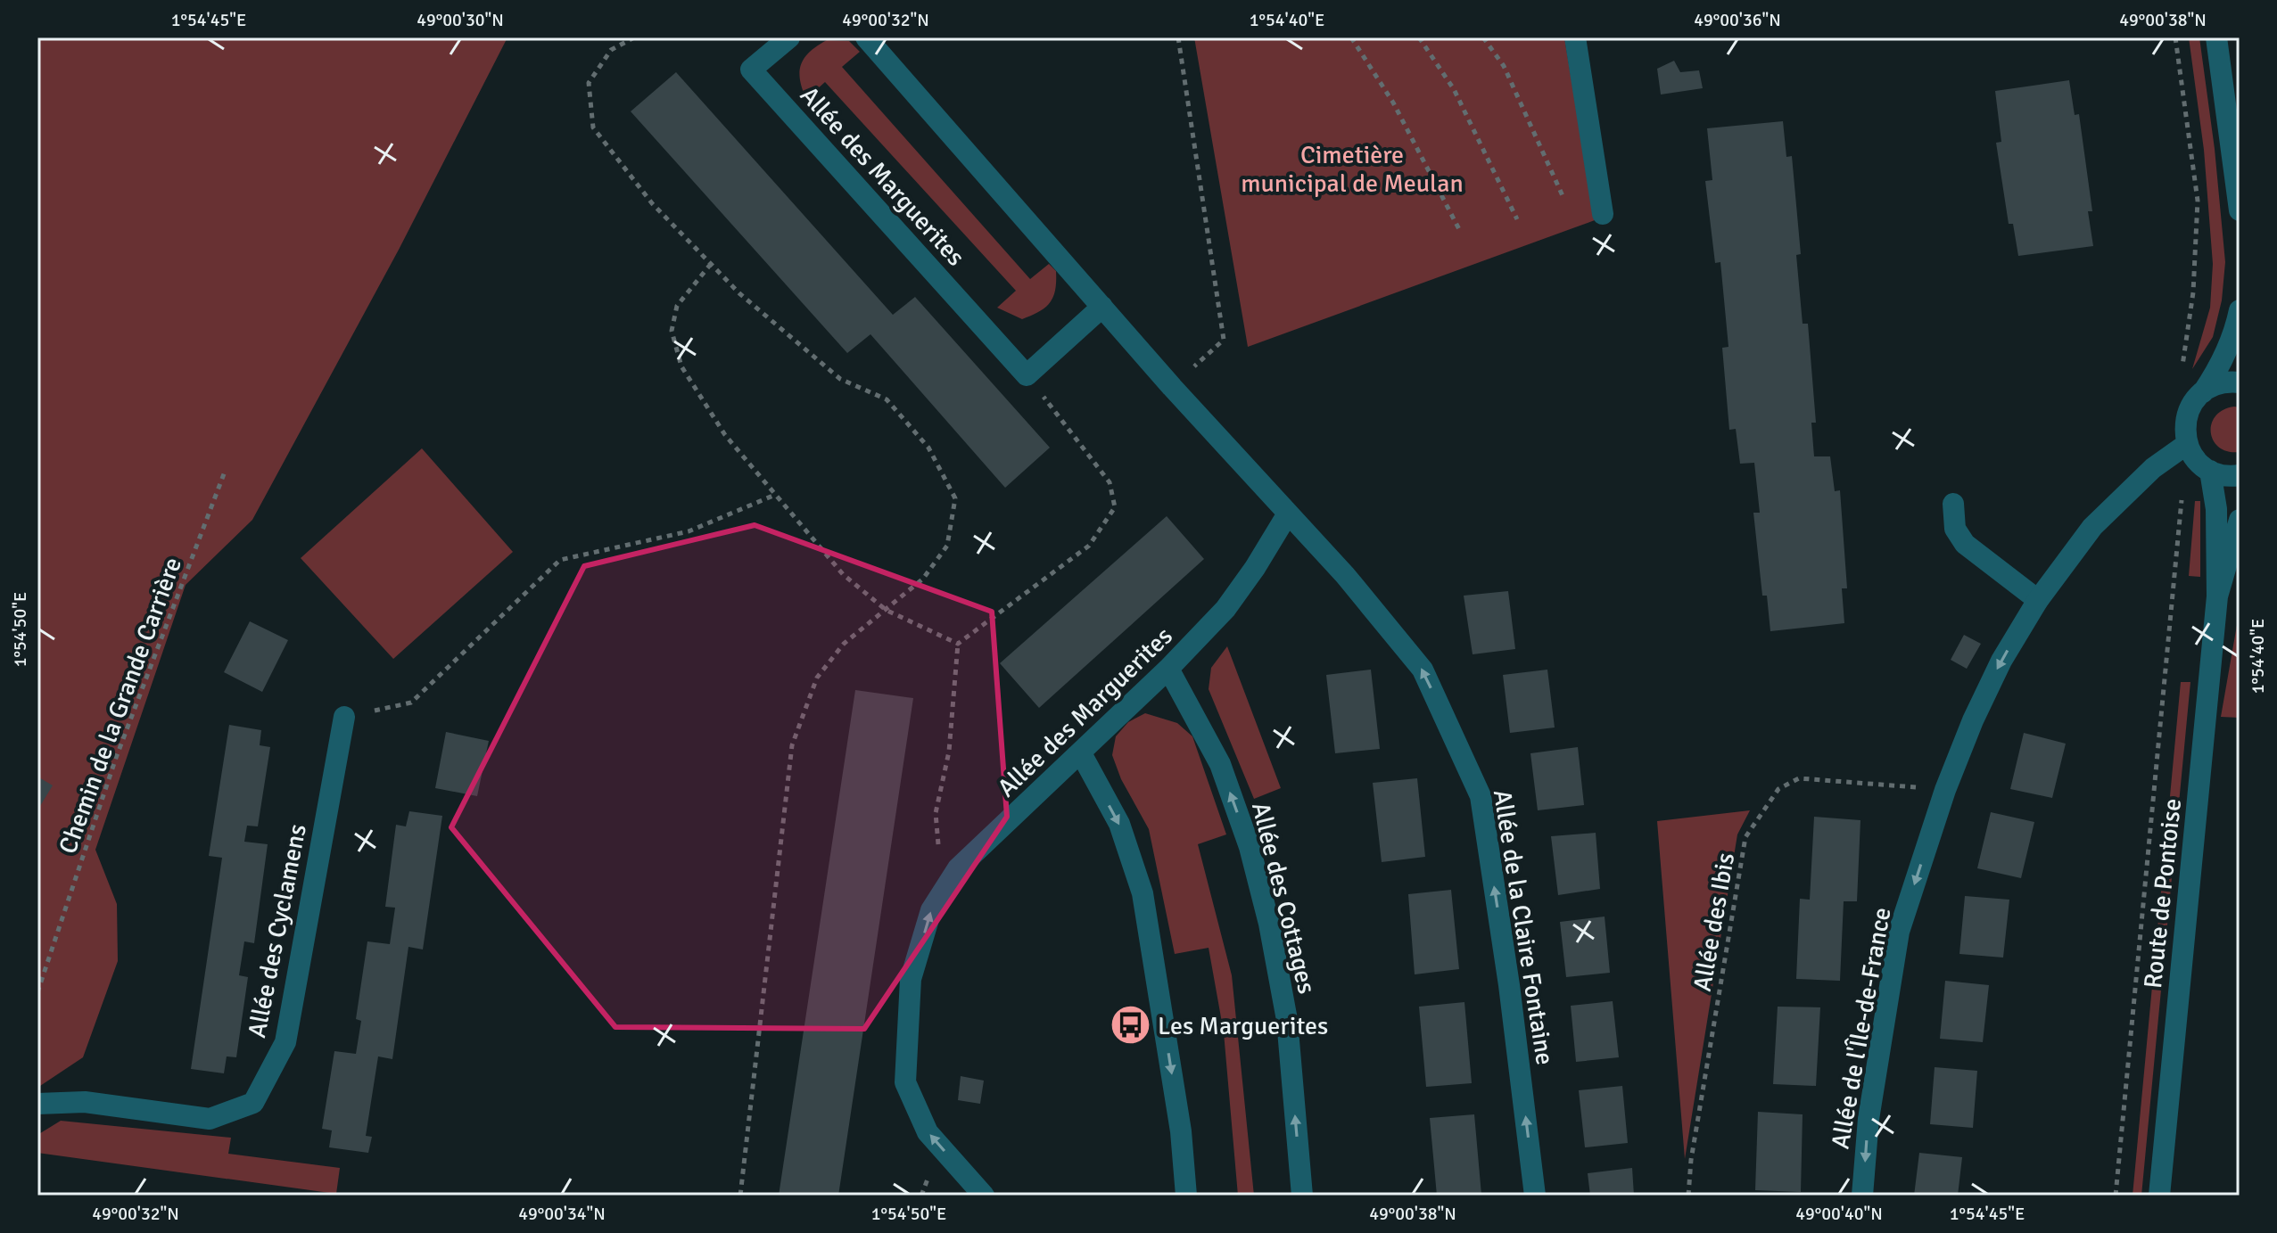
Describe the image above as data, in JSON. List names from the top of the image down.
{
  "streets": {
    "street": [
      "Allée des Marguerites",
      "Route de Pontoise",
      "Allée des Cottages",
      "Allée de la Claire Fontaine",
      "Allée des Cyclamens",
      "Allée de l'Île-de-France"
    ],
    "path": ["Chemin de la Grande Carrière", "Allée des Ibis"]
  },
  "crossings": [
    ["Allée des Marguerites", "Allée des Cottages"],
    ["Allée des Marguerites", "Allée de la Claire Fontaine"],
    ["Route de Pontoise", "Allée de l'Île-de-France"],
    ["Allée des Ibis", "Allée de l'Île-de-France"]
  ],
  "one_way": ["Allée de la Claire Fontaine", "Allée de l'Île-de-France"],
  "parks": ["Cimetière municipal de Meulan"],
  "places": {
    "bus stop": ["Les Marguerites"]
  },
  "coordinates": [
    "1°54'45\"E",
    "49°00'30\"N",
    "49°00'32\"N",
    "1°54'40\"E",
    "49°00'36\"N",
    "49°00'38\"N",
    "1°54'50\"E",
    "49°00'34\"N",
    "49°00'40\"N"
  ]
}
